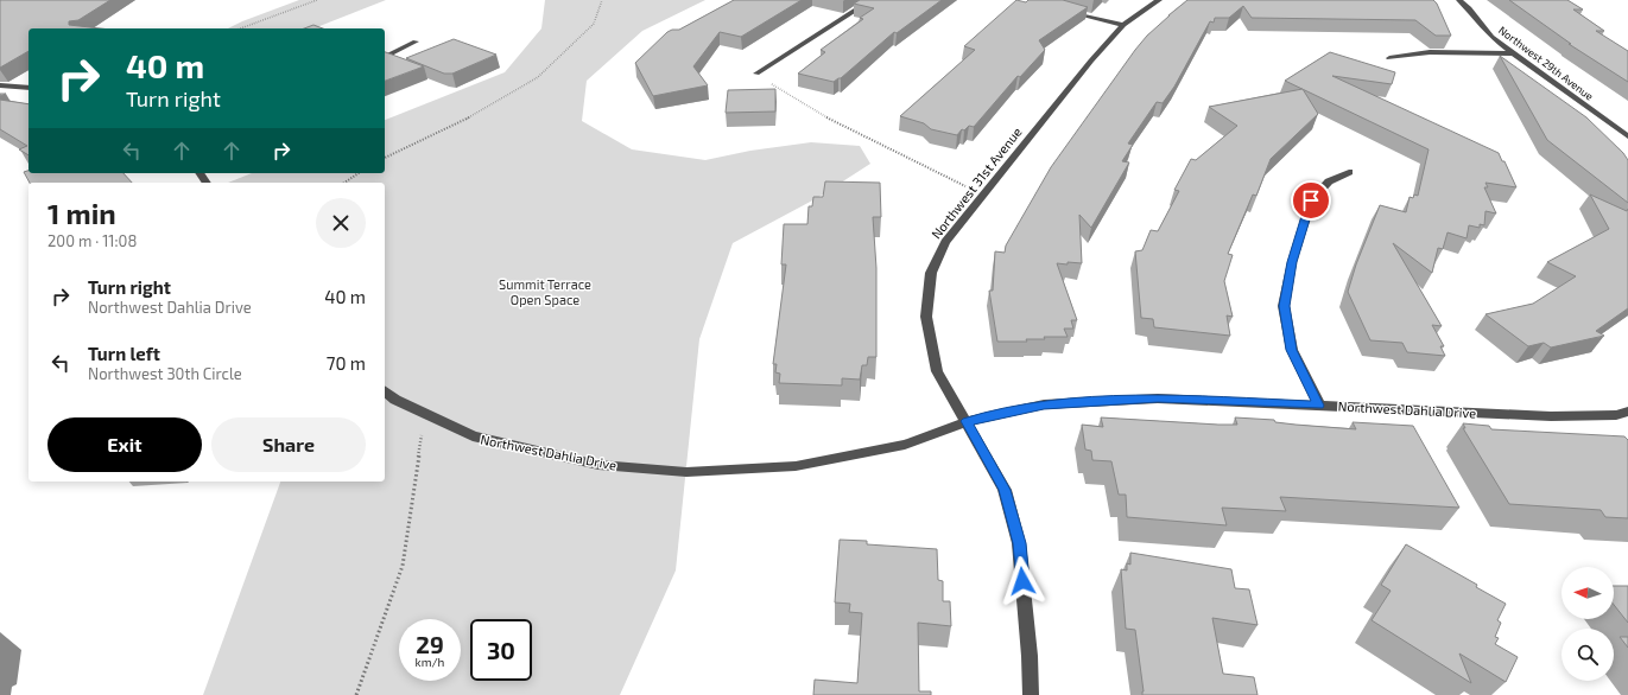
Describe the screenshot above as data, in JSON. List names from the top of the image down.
{
  "streets": {
    "street": ["Northwest 29th Avenue", "Northwest 31st Avenue", "Northwest Dahlia Drive"]
  },
  "crossings": [
    ["Northwest 31st Avenue", "Northwest Dahlia Drive"]
  ],
  "parks": ["Summit Terrace Open Space"],
  "north": "left",
  "page": {
    "turn": ["40 m", "Turn right"],
    "heading": ["1 min", "200 m · 11:08"],
    "list": [
      {
        "name": "Turn right",
        "note": "Northwest Dahlia Drive",
        "value": "40 m"
      },
      {
        "name": "Turn left",
        "note": "Northwest 30th Circle",
        "value": "70 m"
      }
    ],
    "buttons": ["Exit", "Share"],
    "speed": "29 km/h",
    "limit": "30"
  }
}
